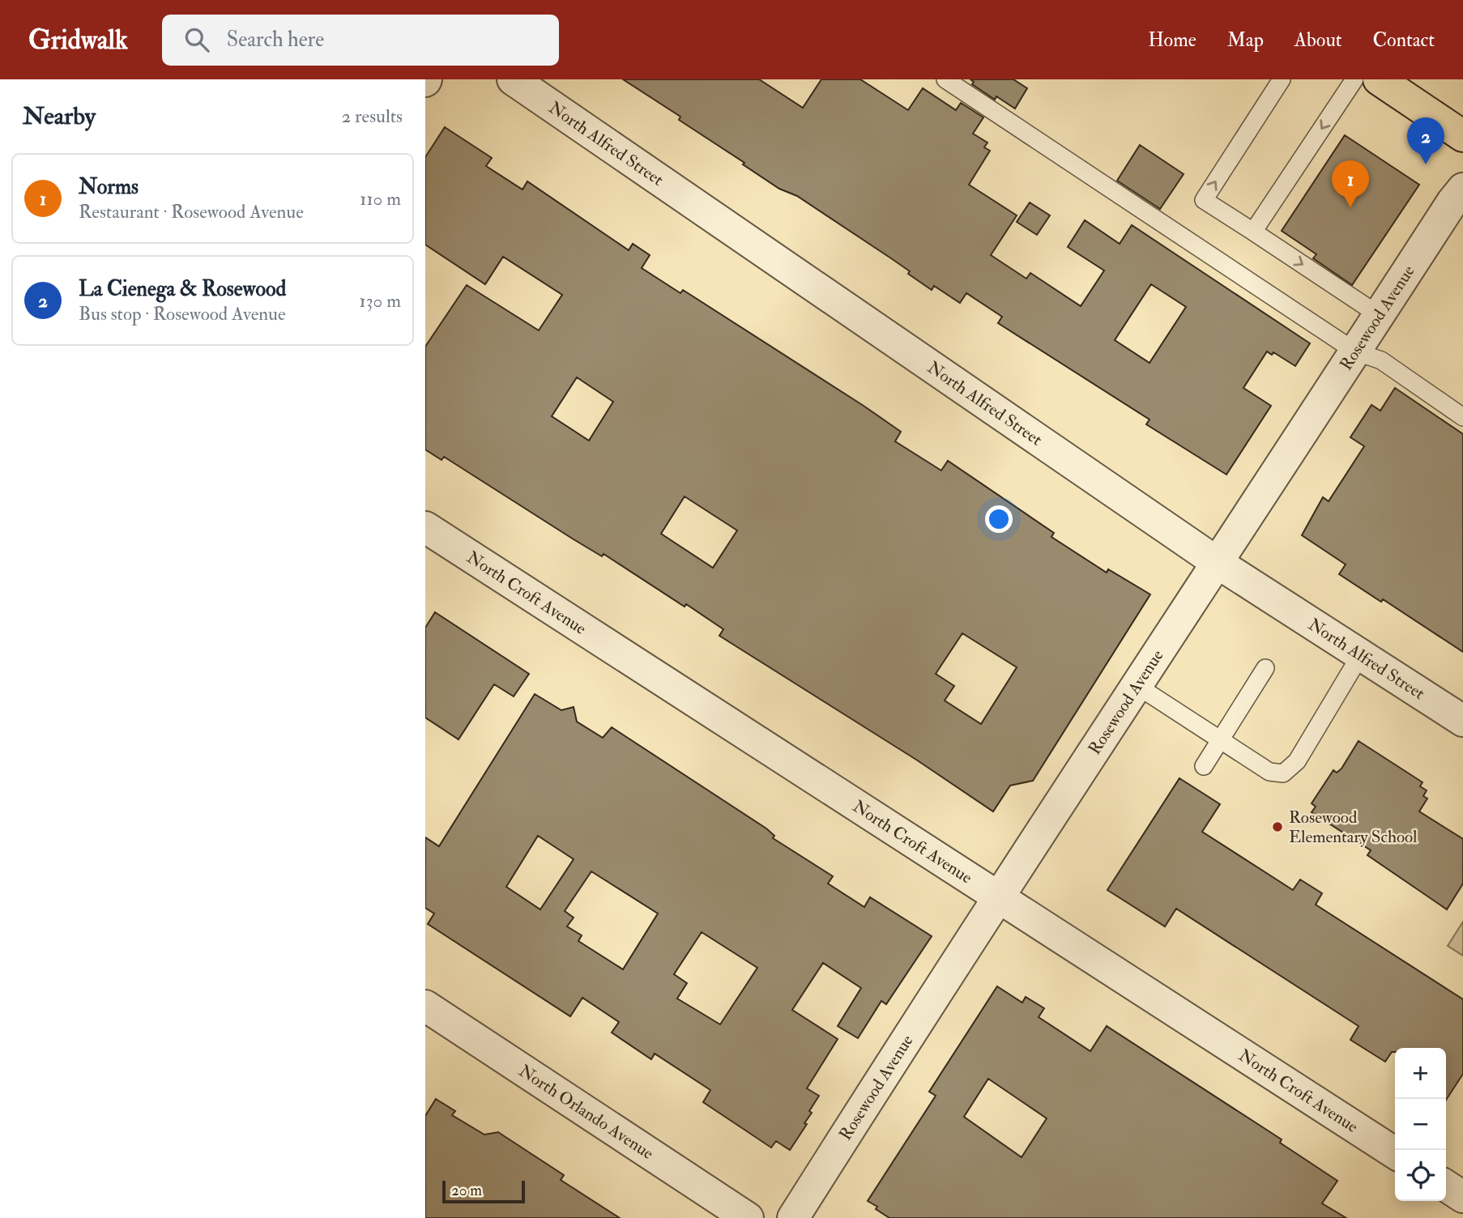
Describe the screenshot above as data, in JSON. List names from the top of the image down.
{
  "streets": {
    "street": [
      "North Alfred Street",
      "Rosewood Avenue",
      "North Croft Avenue",
      "North Orlando Avenue"
    ]
  },
  "crossings": [
    ["North Alfred Street", "Rosewood Avenue"],
    ["Rosewood Avenue", "North Croft Avenue"]
  ],
  "places": ["Rosewood Elementary School"],
  "scale_bar": "20 m",
  "page": {
    "header": "Gridwalk",
    "search": "Search here",
    "nav": [
      "Home",
      "Map",
      "About",
      "Contact"
    ],
    "heading": ["Nearby", "2 results"],
    "pins": ["2", "1"],
    "list": [
      {
        "mark": "1",
        "name": "Norms",
        "note": "Restaurant · Rosewood Avenue",
        "value": "110 m"
      },
      {
        "mark": "2",
        "name": "La Cienega & Rosewood",
        "note": "Bus stop · Rosewood Avenue",
        "value": "130 m"
      }
    ],
    "map_buttons": ["+", "−"],
    "scale": "20 m"
  }
}
